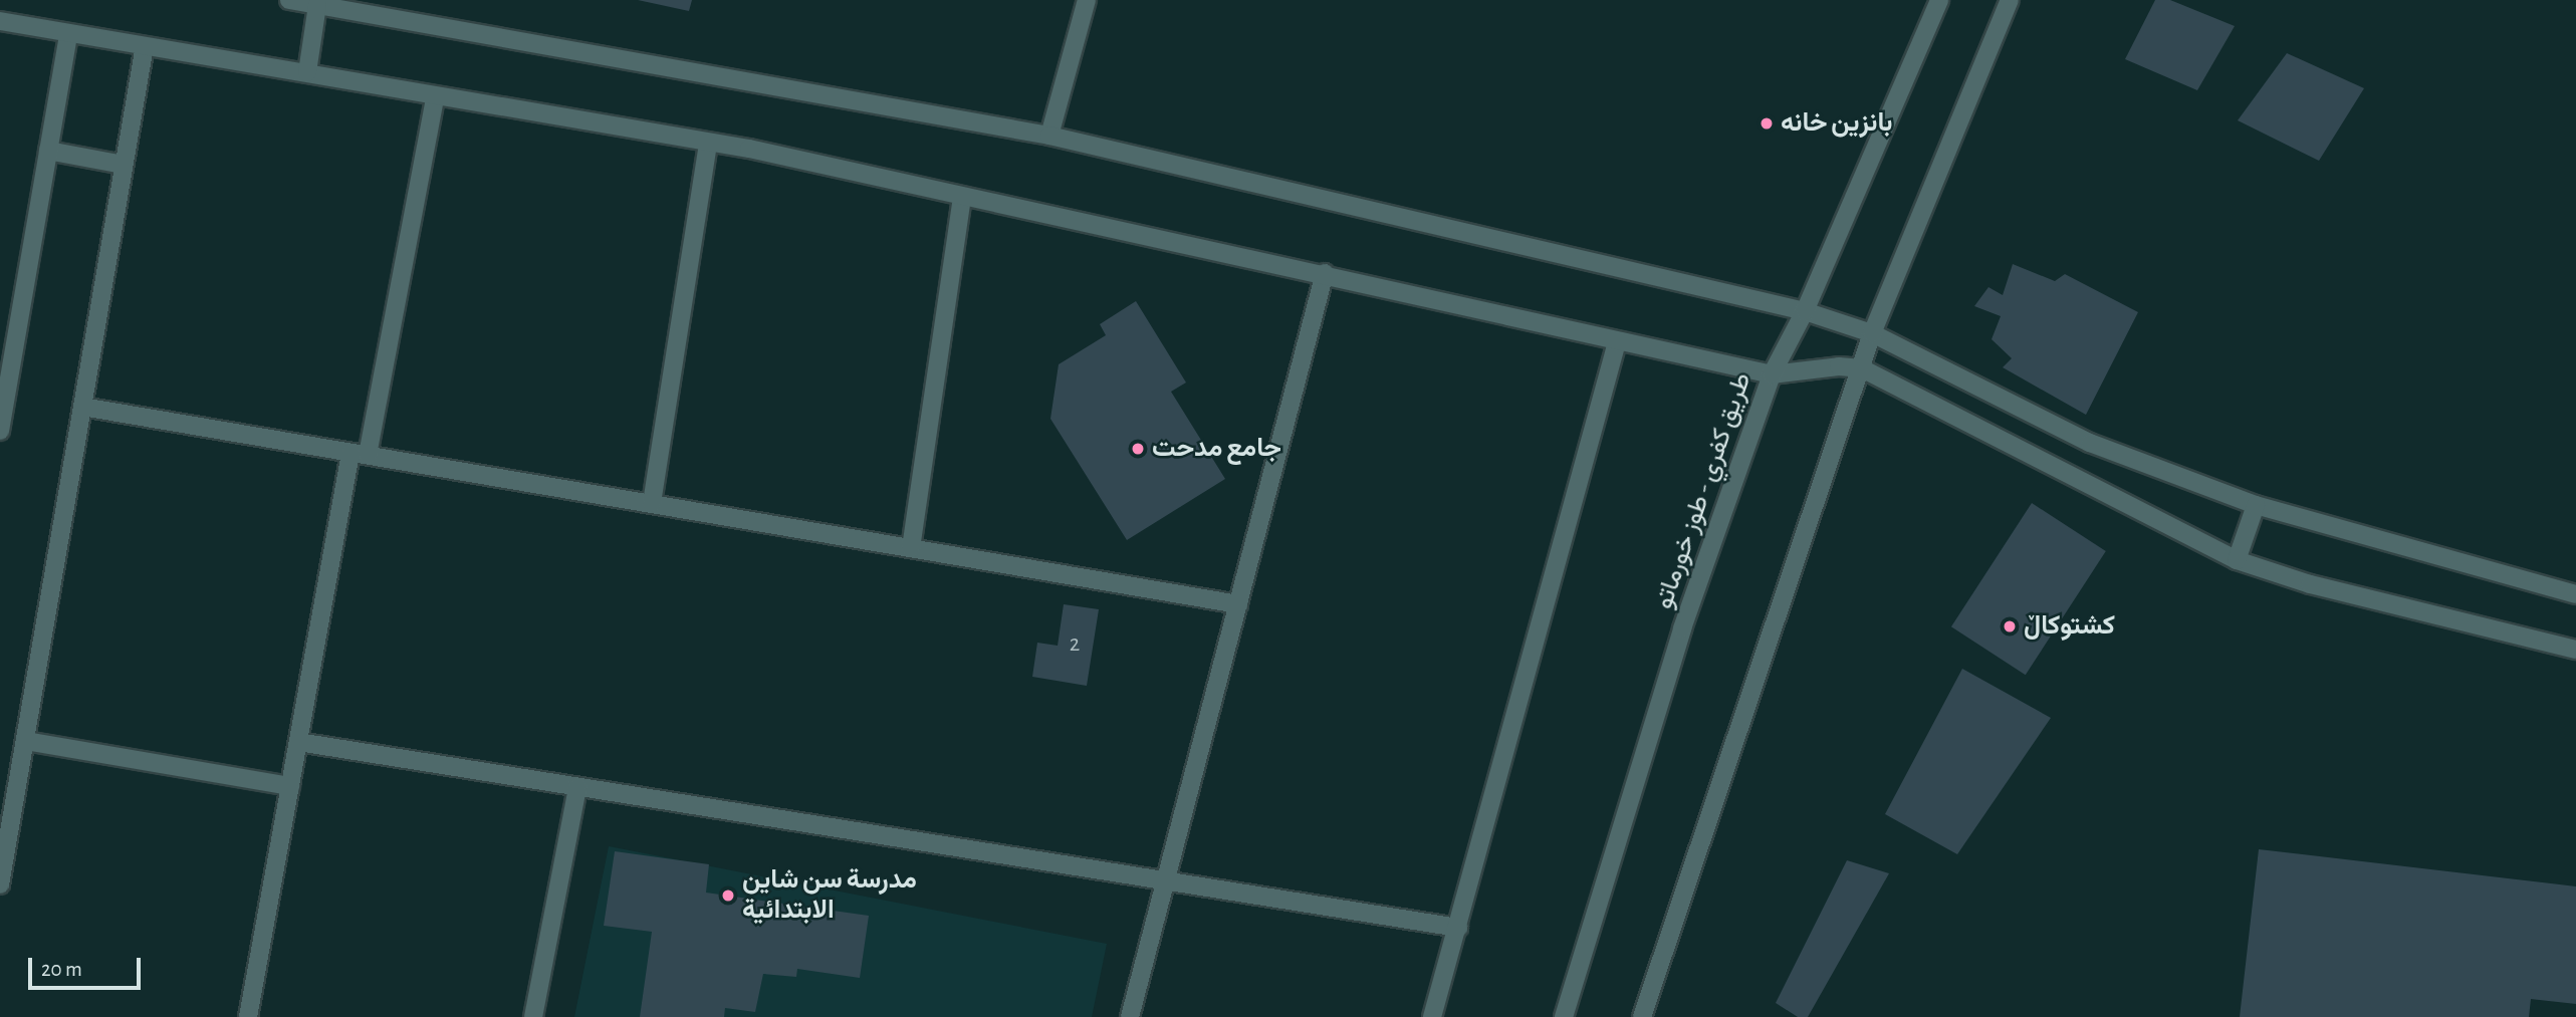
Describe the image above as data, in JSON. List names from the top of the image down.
{
  "streets": {
    "street": ["طريق كفري - طوز خورماتو"]
  },
  "places": [
    "بانزين خانه",
    "جامع مدحت",
    "کشتوکاڵ",
    "مدرسة سن شاين الابتدائية"
  ],
  "house_numbers": ["2"],
  "scale_bar": "20 m"
}
